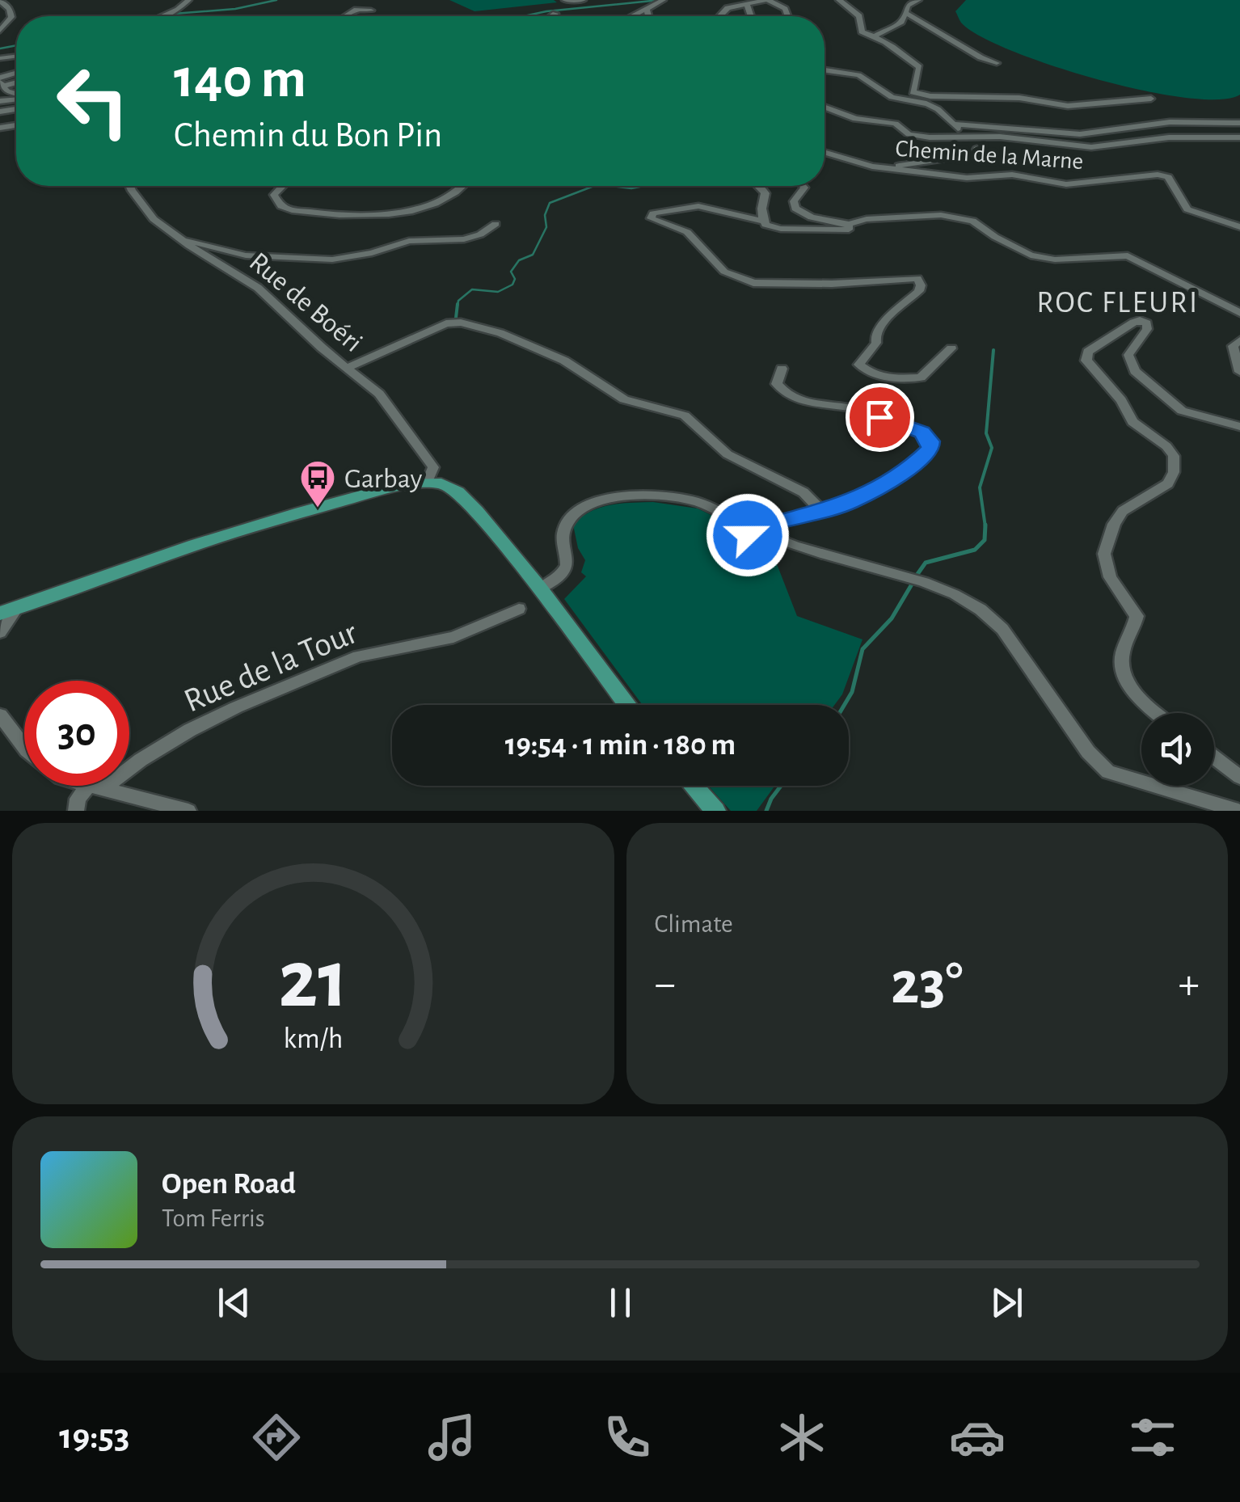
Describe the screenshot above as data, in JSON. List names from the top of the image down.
{
  "streets": {
    "street": ["Chemin de la Marne", "Rue de Boéri", "Rue de la Tour"]
  },
  "districts": ["ROC FLEURI"],
  "places": {
    "bus stop": ["Garbay"]
  },
  "page": {
    "turn": ["140 m", "Chemin du Bon Pin"],
    "limit": "30",
    "trip": "19:54 · 1 min · 180 m",
    "tile": "Climate",
    "heat": ["−", "23°", "+"],
    "song": ["Open Road", "Tom Ferris"],
    "tabs": "19:53",
    "gauge": ["21", "km/h"]
  }
}
